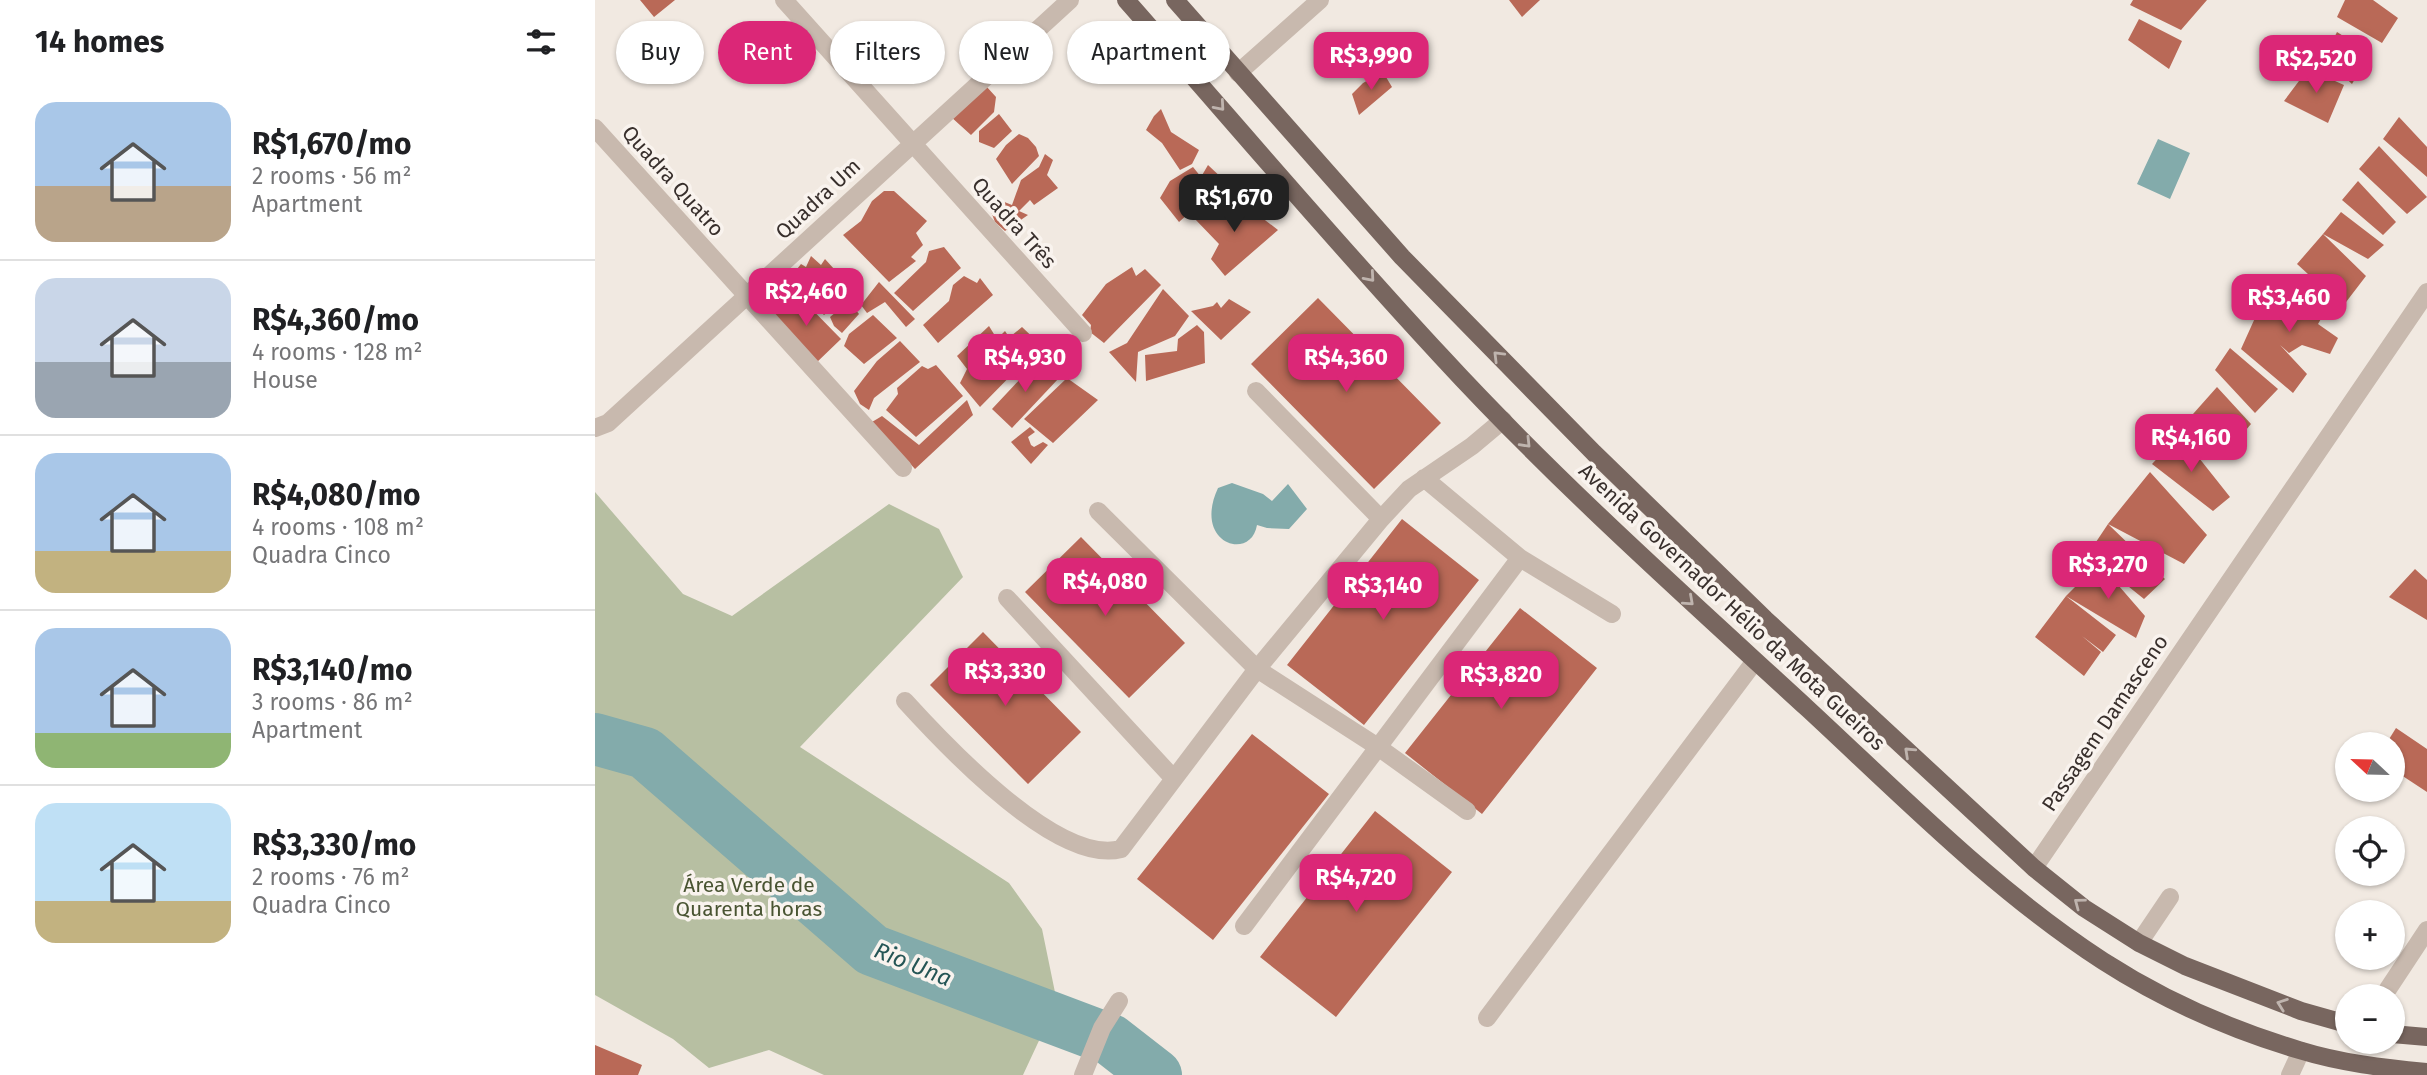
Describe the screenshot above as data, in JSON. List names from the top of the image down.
{
  "streets": {
    "main road": ["Avenida Governador Hélio da Mota Gueiros"],
    "street": [
      "Quadra Quatro",
      "Quadra Um",
      "Quadra Três",
      "Passagem Damasceno"
    ]
  },
  "crossings": [
    ["Quadra Quatro", "Quadra Um"],
    ["Quadra Um", "Quadra Três"],
    ["Avenida Governador Hélio da Mota Gueiros", "Passagem Damasceno"]
  ],
  "water": ["Rio Una"],
  "parks": ["Área Verde de Quarenta horas"],
  "north": "left",
  "page": {
    "heading": "14 homes",
    "chip": [
      "Buy",
      "Rent",
      "Filters",
      "New",
      "Apartment"
    ],
    "price": [
      "R$3,990",
      "R$2,520",
      "R$1,670",
      "R$2,460",
      "R$3,460",
      "R$4,930",
      "R$4,360",
      "R$4,160",
      "R$3,270",
      "R$4,080",
      "R$3,140",
      "R$3,330",
      "R$3,820",
      "R$4,720"
    ],
    "list": [
      {
        "name": "R$1,670/mo",
        "note": "2 rooms · 56 m² · Apartment"
      },
      {
        "name": "R$4,360/mo",
        "note": "4 rooms · 128 m² · House"
      },
      {
        "name": "R$4,080/mo",
        "note": "4 rooms · 108 m² · Quadra Cinco"
      },
      {
        "name": "R$3,140/mo",
        "note": "3 rooms · 86 m² · Apartment"
      },
      {
        "name": "R$3,330/mo",
        "note": "2 rooms · 76 m² · Quadra Cinco"
      }
    ],
    "map_buttons": ["+", "−"]
  }
}
